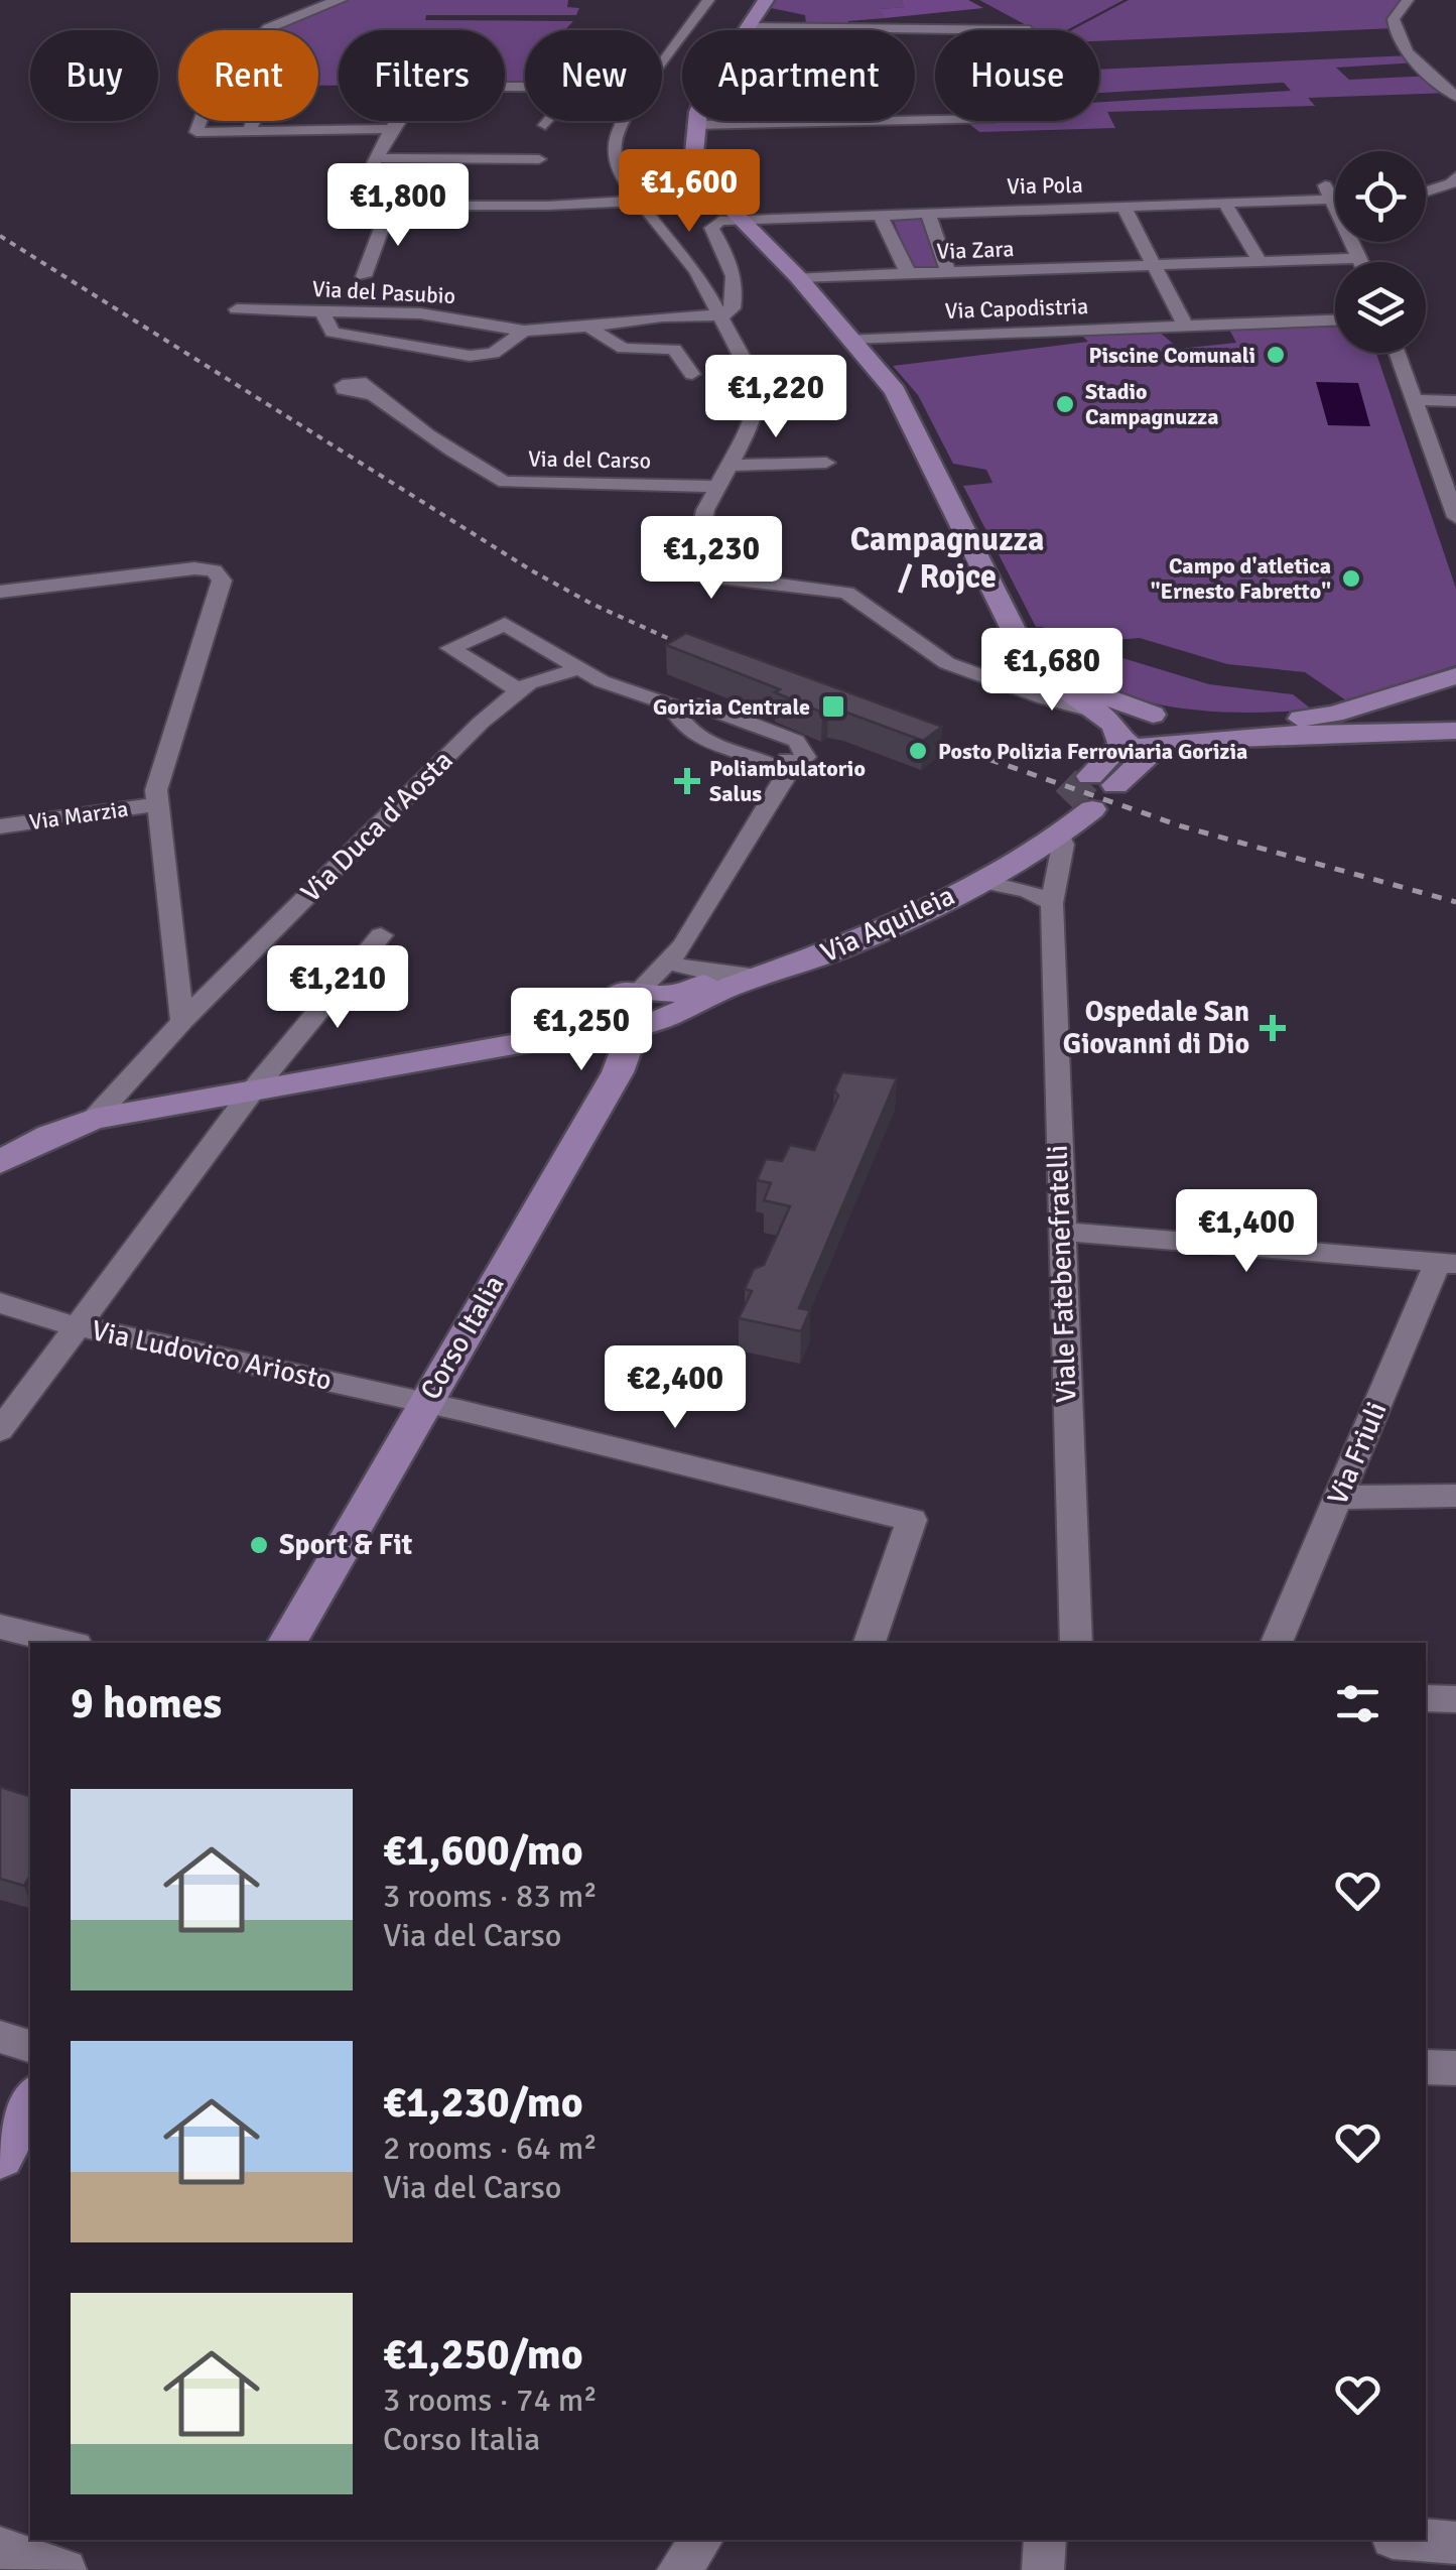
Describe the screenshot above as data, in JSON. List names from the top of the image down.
{
  "streets": {
    "main road": ["Via Duca d'Aosta", "Via Aquileia", "Corso Italia"],
    "street": [
      "Via Pola",
      "Via Zara",
      "Via del Pasubio",
      "Via Capodistria",
      "Via del Carso",
      "Via Marzia",
      "Viale Fatebenefratelli",
      "Via Ludovico Ariosto",
      "Via Friuli"
    ]
  },
  "crossings": [
    ["Via Aquileia", "Viale Fatebenefratelli"],
    ["Corso Italia", "Via Ludovico Ariosto"]
  ],
  "districts": ["Campagnuzza / Rojce"],
  "places": {
    "other": [
      "Piscine Comunali",
      "Stadio Campagnuzza",
      "Campo d'atletica \"Ernesto Fabretto\"",
      "Posto Polizia Ferroviaria Gorizia",
      "Sport & Fit"
    ],
    "transit": ["Gorizia Centrale"],
    "health": ["Poliambulatorio Salus", "Ospedale San Giovanni di Dio"]
  },
  "page": {
    "chip": [
      "Buy",
      "Rent",
      "Filters",
      "New",
      "Apartment",
      "House"
    ],
    "price": [
      "€1,600",
      "€1,800",
      "€1,220",
      "€1,230",
      "€1,680",
      "€1,210",
      "€1,250",
      "€1,400",
      "€2,400"
    ],
    "heading": "9 homes",
    "list": [
      {
        "name": "€1,600/mo",
        "note": "3 rooms · 83 m² · Via del Carso"
      },
      {
        "name": "€1,230/mo",
        "note": "2 rooms · 64 m² · Via del Carso"
      },
      {
        "name": "€1,250/mo",
        "note": "3 rooms · 74 m² · Corso Italia"
      }
    ]
  }
}
